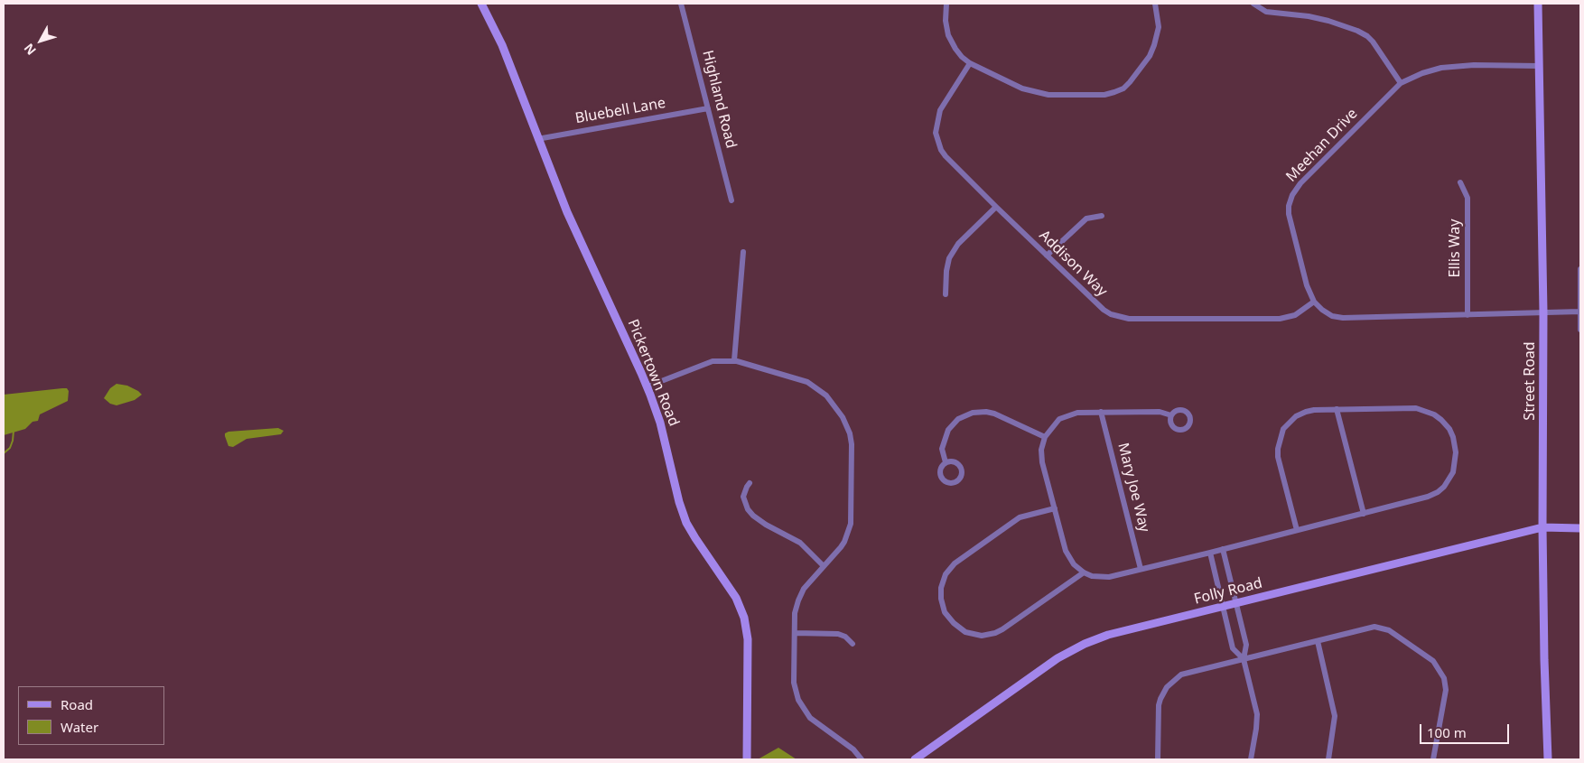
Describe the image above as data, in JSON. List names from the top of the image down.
{
  "streets": {
    "street": [
      "Highland Road",
      "Bluebell Lane",
      "Meehan Drive",
      "Ellis Way",
      "Addison Way",
      "Pickertown Road",
      "Street Road",
      "Mary Joe Way",
      "Folly Road"
    ]
  },
  "crossings": [
    ["Highland Road", "Bluebell Lane"],
    ["Bluebell Lane", "Pickertown Road"],
    ["Meehan Drive", "Ellis Way"],
    ["Meehan Drive", "Addison Way"],
    ["Meehan Drive", "Street Road"],
    ["Street Road", "Folly Road"]
  ],
  "legend": ["Road", "Water"],
  "scale_bar": "100 m",
  "north": "bottom left"
}
